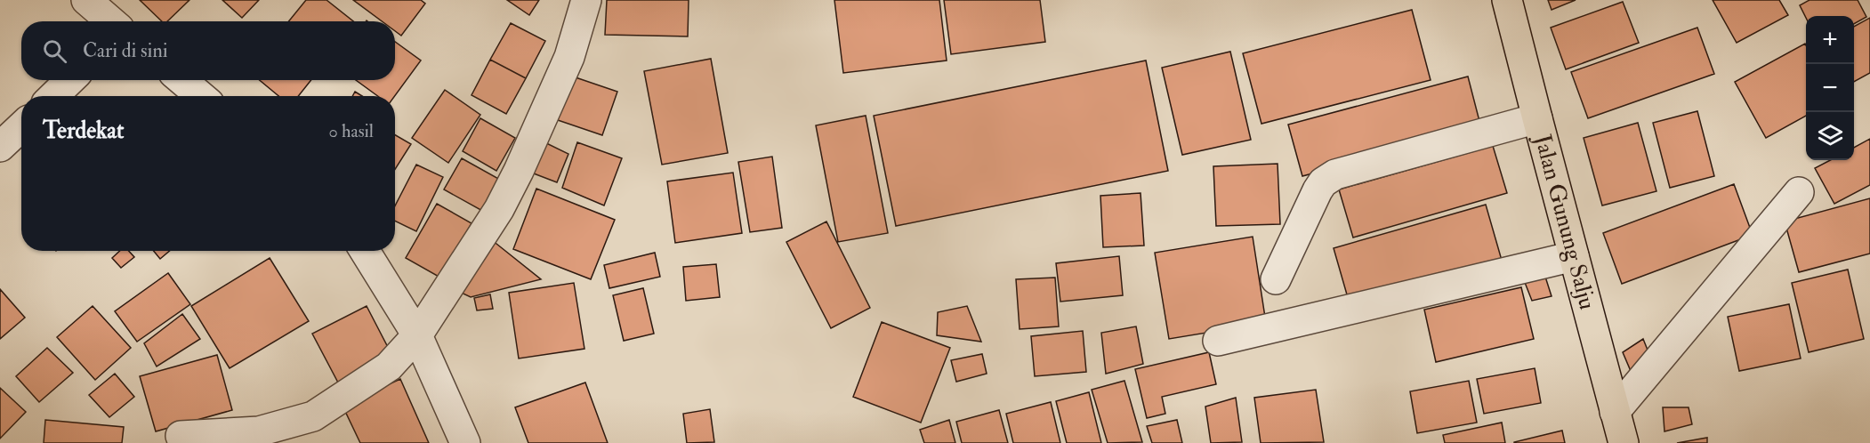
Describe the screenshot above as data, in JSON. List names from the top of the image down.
{
  "streets": {
    "main road": ["Jalan Gunung Salju"]
  },
  "page": {
    "map_buttons": ["+", "−"],
    "search": "Cari di sini",
    "heading": ["Terdekat", "0 hasil"]
  }
}
